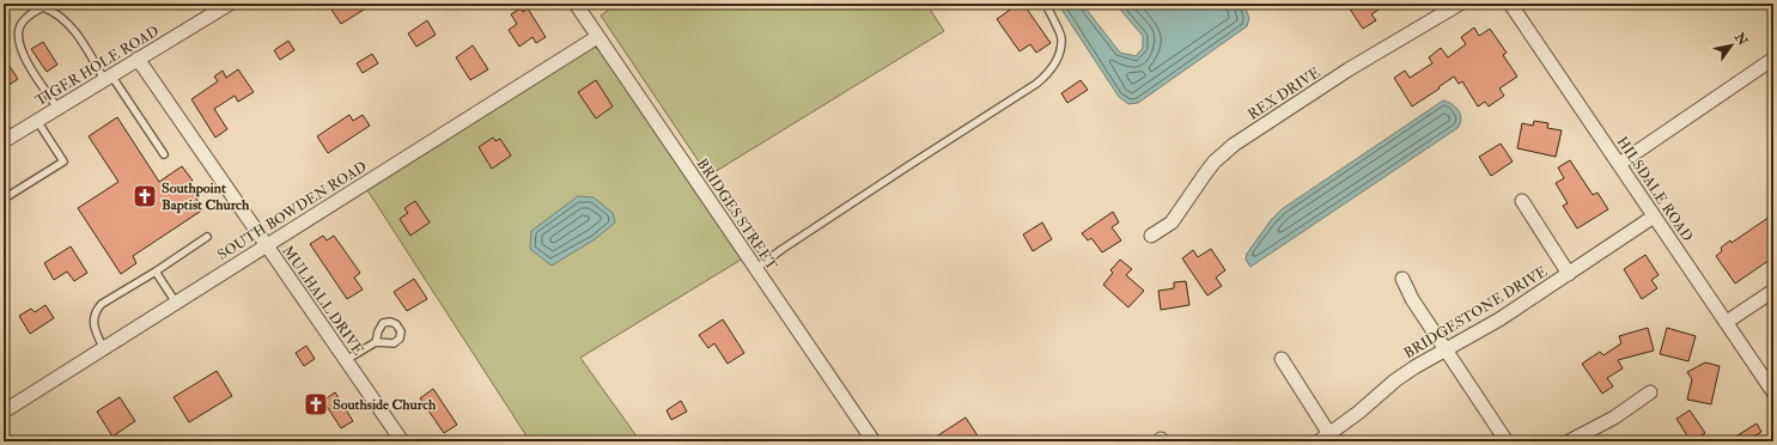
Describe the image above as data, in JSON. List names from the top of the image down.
{
  "streets": {
    "street": [
      "TIGER HOLE ROAD",
      "REX DRIVE",
      "HILSDALE ROAD",
      "SOUTH BOWDEN ROAD",
      "BRIDGES STREET",
      "MULHALL DRIVE",
      "BRIDGESTONE DRIVE"
    ]
  },
  "crossings": [
    ["TIGER HOLE ROAD", "MULHALL DRIVE"],
    ["HILSDALE ROAD", "BRIDGESTONE DRIVE"],
    ["SOUTH BOWDEN ROAD", "BRIDGES STREET"],
    ["SOUTH BOWDEN ROAD", "MULHALL DRIVE"]
  ],
  "places": {
    "church": ["Southpoint Baptist Church", "Southside Church"]
  },
  "north": "top right"
}
